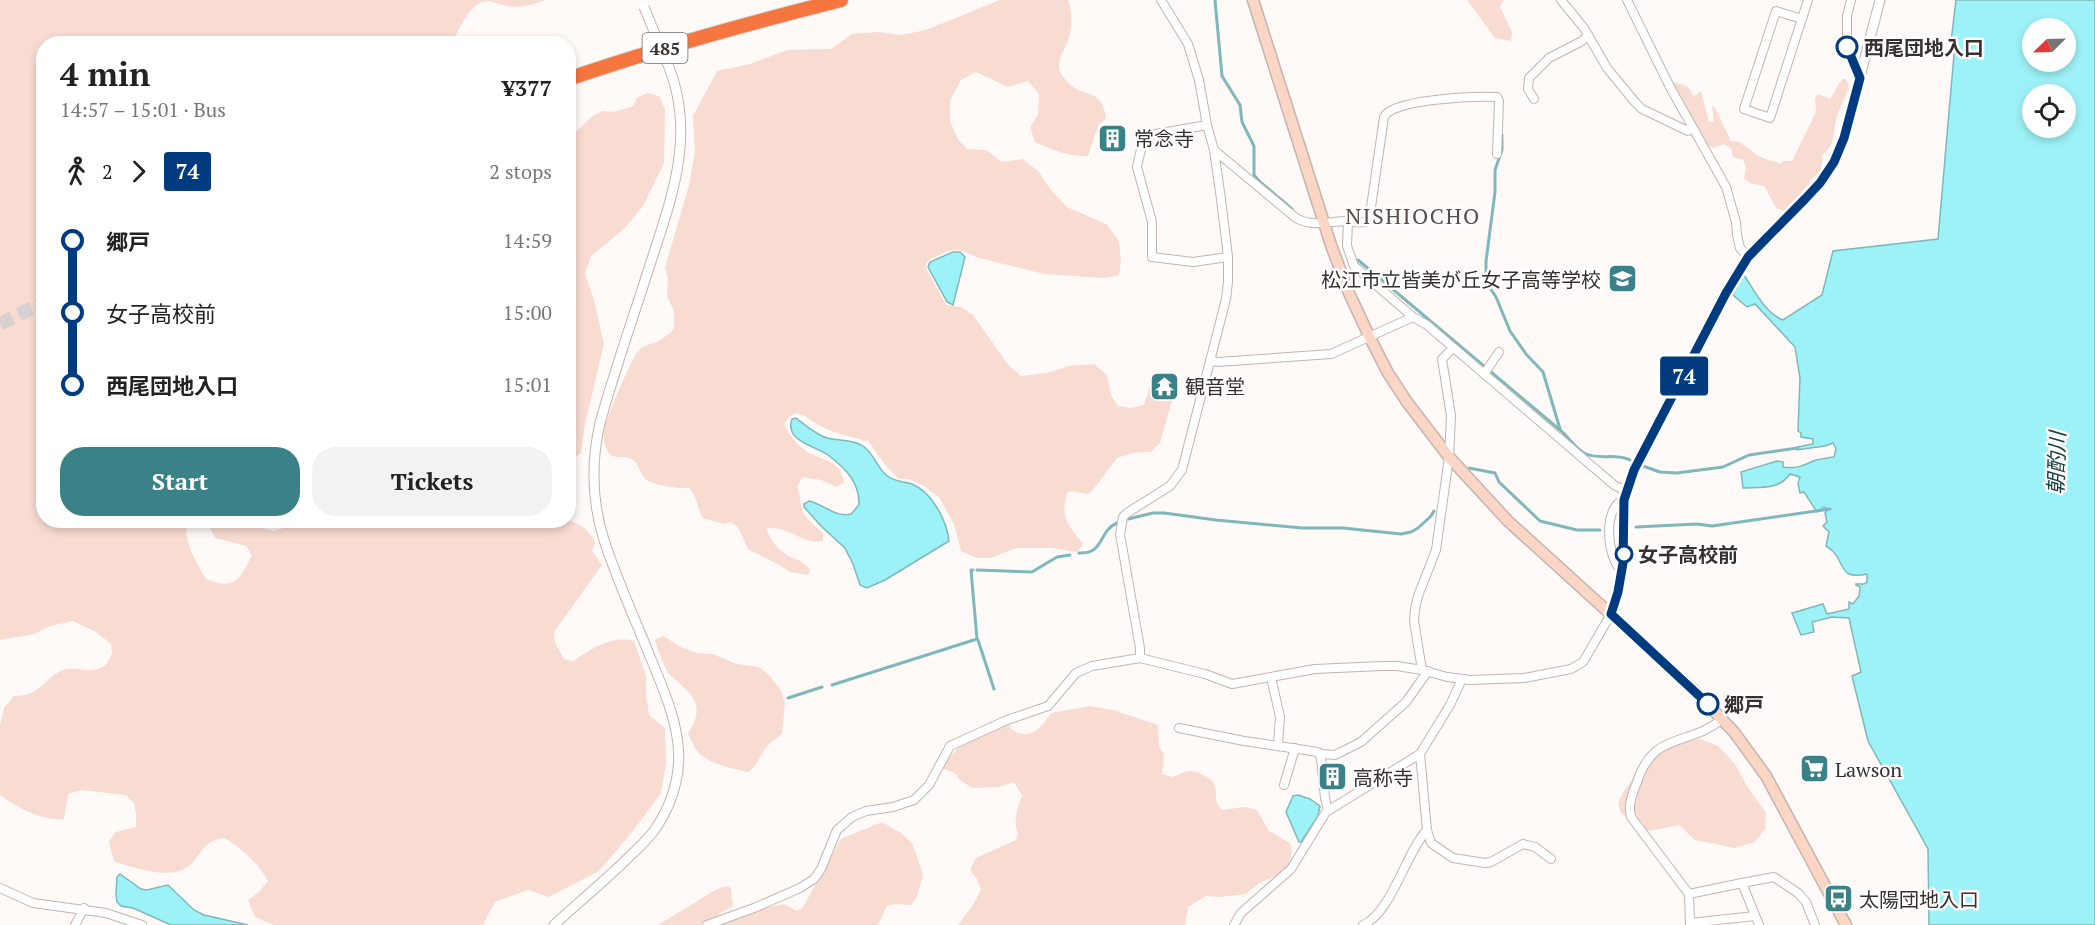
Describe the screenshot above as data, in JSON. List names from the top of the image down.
{
  "streets": {
    "highway": ["485"]
  },
  "districts": ["NISHIOCHO"],
  "water": ["朝酌川"],
  "places": {
    "other": ["西尾団地入口", "女子高校前", "郷戸"],
    "building": ["常念寺", "高称寺"],
    "school or university": ["松江市立皆美が丘女子高等学校"],
    "temple": ["観音堂"],
    "supermarket": ["Lawson"],
    "bus stop": ["太陽団地入口"]
  },
  "lines": ["bus line 74"],
  "north": "bottom left",
  "page": {
    "on_map": "74",
    "heading": ["4 min", "14:57 – 15:01 · Bus", "¥377"],
    "legs": ["2", "74", "2 stops"],
    "list": [
      {
        "name": "郷戸",
        "value": "14:59"
      },
      {
        "name": "女子高校前",
        "value": "15:00"
      },
      {
        "name": "西尾団地入口",
        "value": "15:01"
      }
    ],
    "buttons": ["Start", "Tickets"]
  }
}
